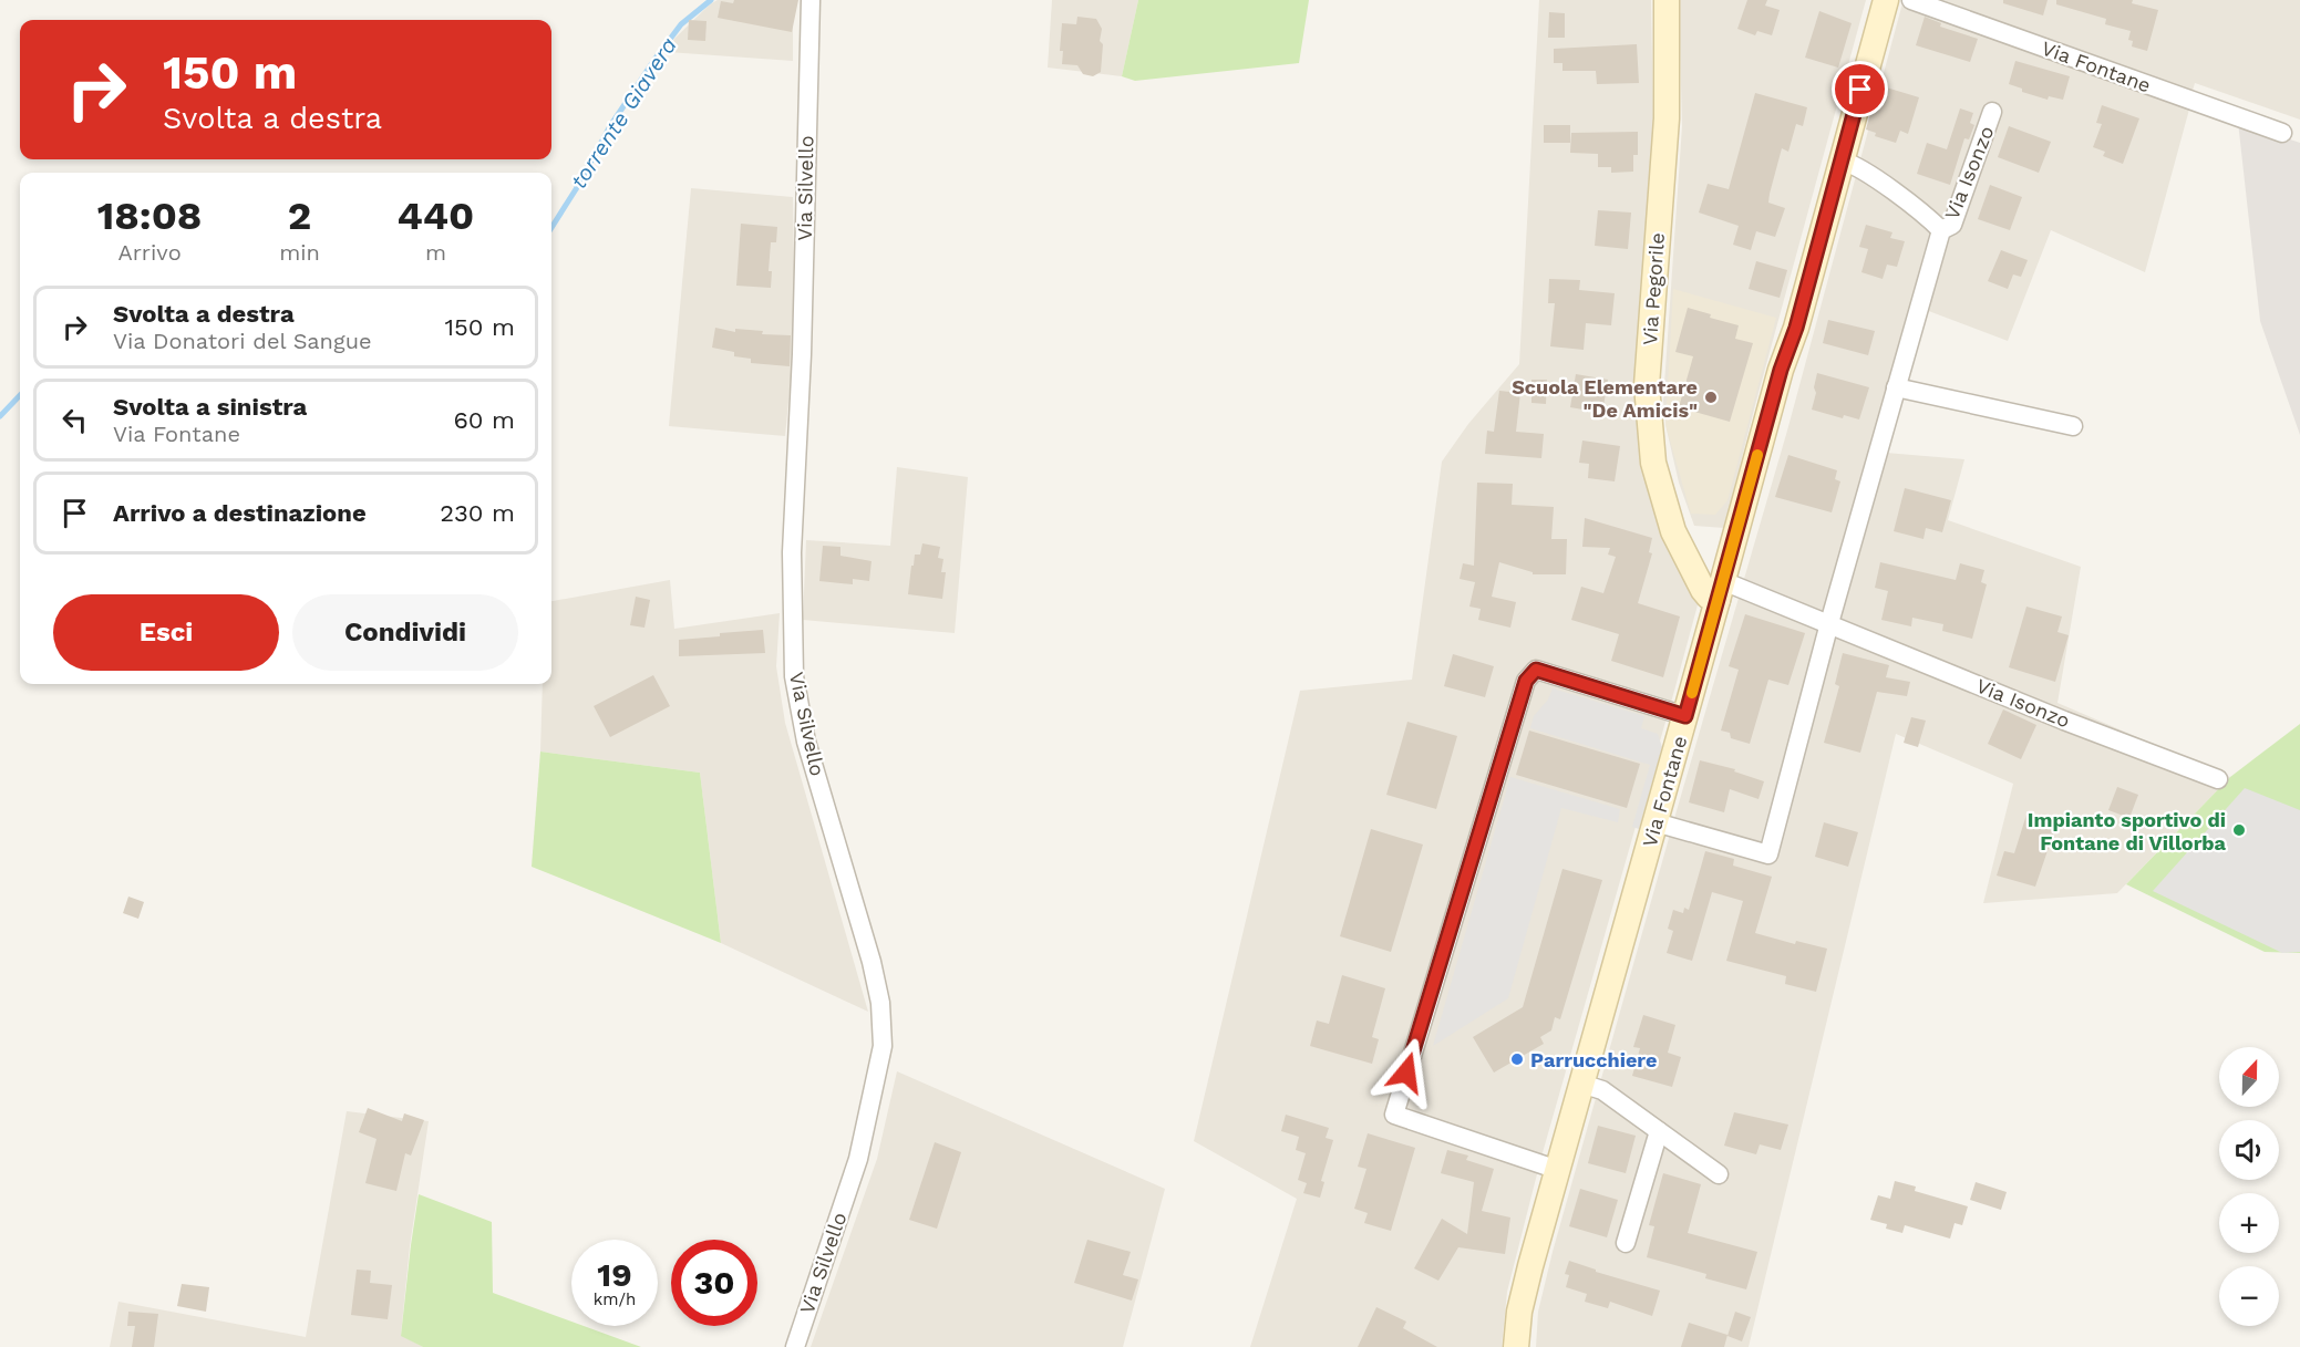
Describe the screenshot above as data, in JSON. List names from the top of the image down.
{
  "streets": {
    "street": [
      "Via Fontane",
      "Via Isonzo",
      "Via Silvello",
      "Via Pegorile"
    ]
  },
  "crossings": [
    ["Via Fontane", "Via Isonzo"],
    ["Via Fontane", "Via Pegorile"],
    ["Via Isonzo", "Via Pegorile"]
  ],
  "water": ["torrente Giavera"],
  "places": ["Scuola Elementare \"De Amicis\"", "Impianto sportivo di Fontane di Villorba", "Parrucchiere"],
  "north": "top",
  "page": {
    "turn": ["150 m", "Svolta a destra"],
    "eta": [
      "18:08",
      "Arrivo",
      "2",
      "min",
      "440",
      "m"
    ],
    "list": [
      {
        "name": "Svolta a destra",
        "note": "Via Donatori del Sangue",
        "value": "150 m"
      },
      {
        "name": "Svolta a sinistra",
        "note": "Via Fontane",
        "value": "60 m"
      },
      {
        "name": "Arrivo a destinazione",
        "value": "230 m"
      }
    ],
    "buttons": ["Esci", "Condividi"],
    "map_buttons": ["+", "−"],
    "speed": "19 km/h",
    "limit": "30"
  }
}
